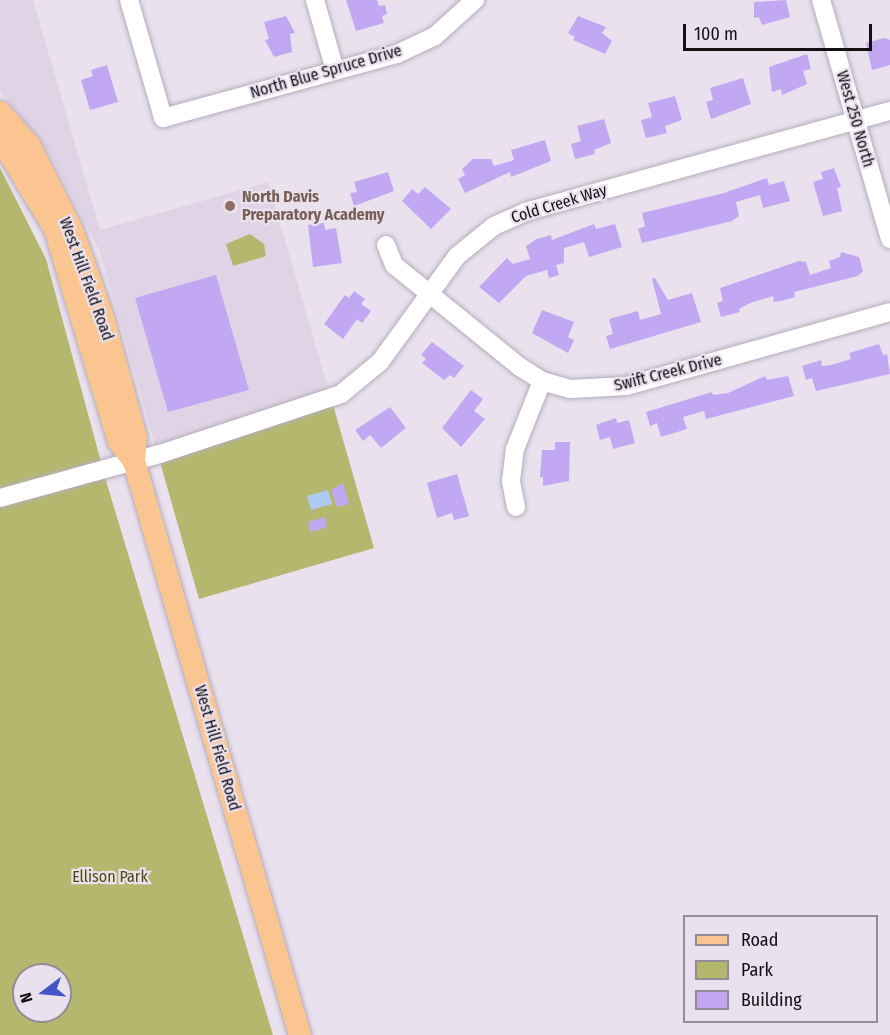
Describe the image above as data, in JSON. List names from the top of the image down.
{
  "streets": {
    "main road": ["West Hill Field Road"],
    "street": [
      "North Blue Spruce Drive",
      "West 250 North",
      "Cold Creek Way",
      "Swift Creek Drive"
    ]
  },
  "crossings": [
    ["West 250 North", "Cold Creek Way"],
    ["Cold Creek Way", "West Hill Field Road"],
    ["Cold Creek Way", "Swift Creek Drive"]
  ],
  "parks": ["Ellison Park"],
  "places": ["North Davis Preparatory Academy"],
  "legend": ["Road", "Park", "Building"],
  "scale_bar": "100 m",
  "north": "left"
}
